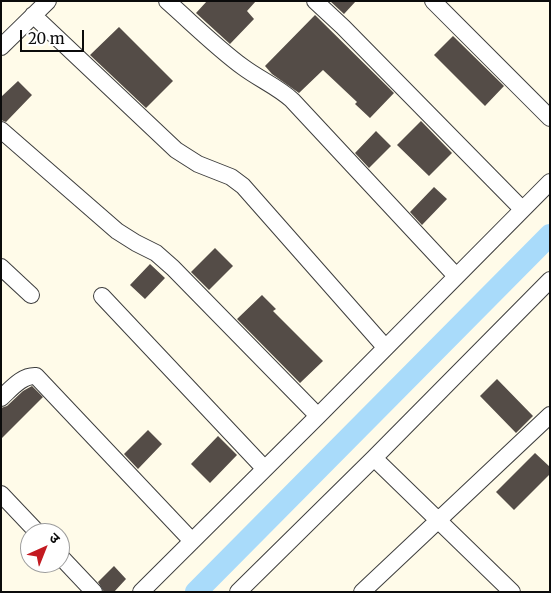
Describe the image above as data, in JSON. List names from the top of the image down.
{
  "scale_bar": "20 m",
  "north": "top right"
}
